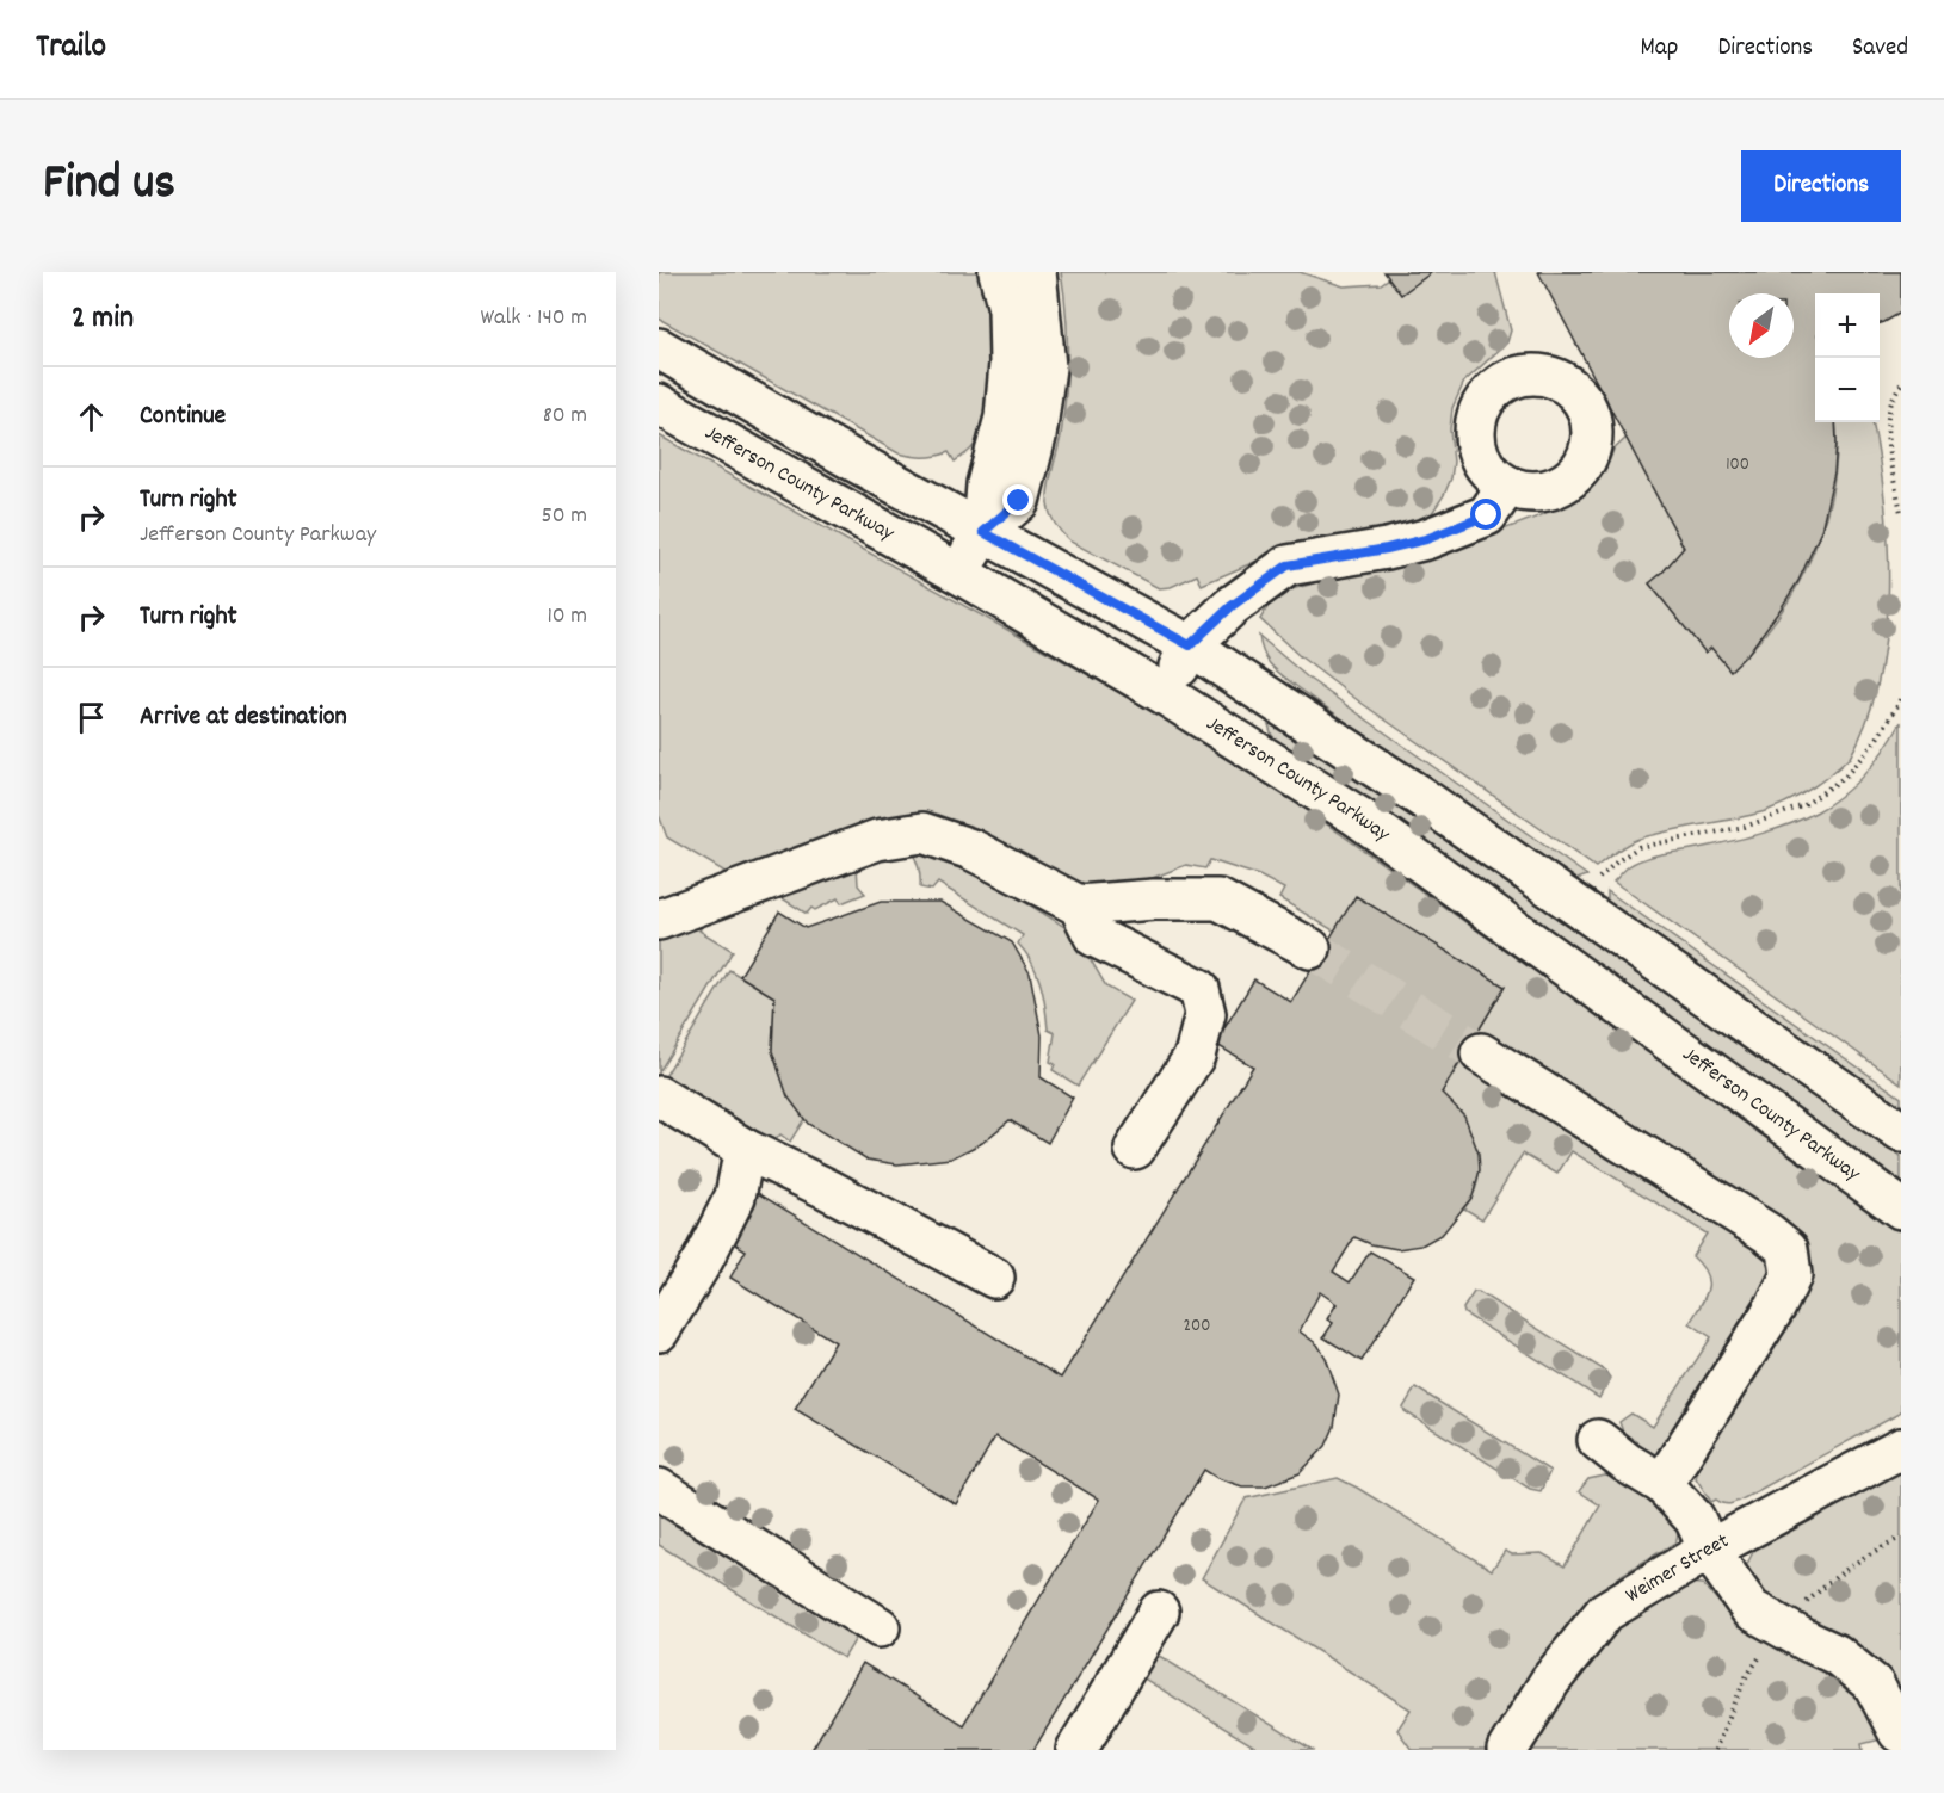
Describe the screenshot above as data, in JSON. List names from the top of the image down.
{
  "streets": {
    "street": ["Jefferson County Parkway", "Weimer Street"]
  },
  "house_numbers": ["100", "200"],
  "north": "bottom left",
  "page": {
    "header": "Trailo",
    "nav": ["Map", "Directions", "Saved"],
    "title": "Find us",
    "buttons": "Directions",
    "heading": ["2 min", "Walk · 140 m"],
    "map_buttons": ["+", "−"],
    "list": [
      ["Continue", "80 m"],
      ["Turn right", "Jefferson County Parkway", "50 m"],
      ["Turn right", "10 m"],
      "Arrive at destination"
    ]
  }
}
